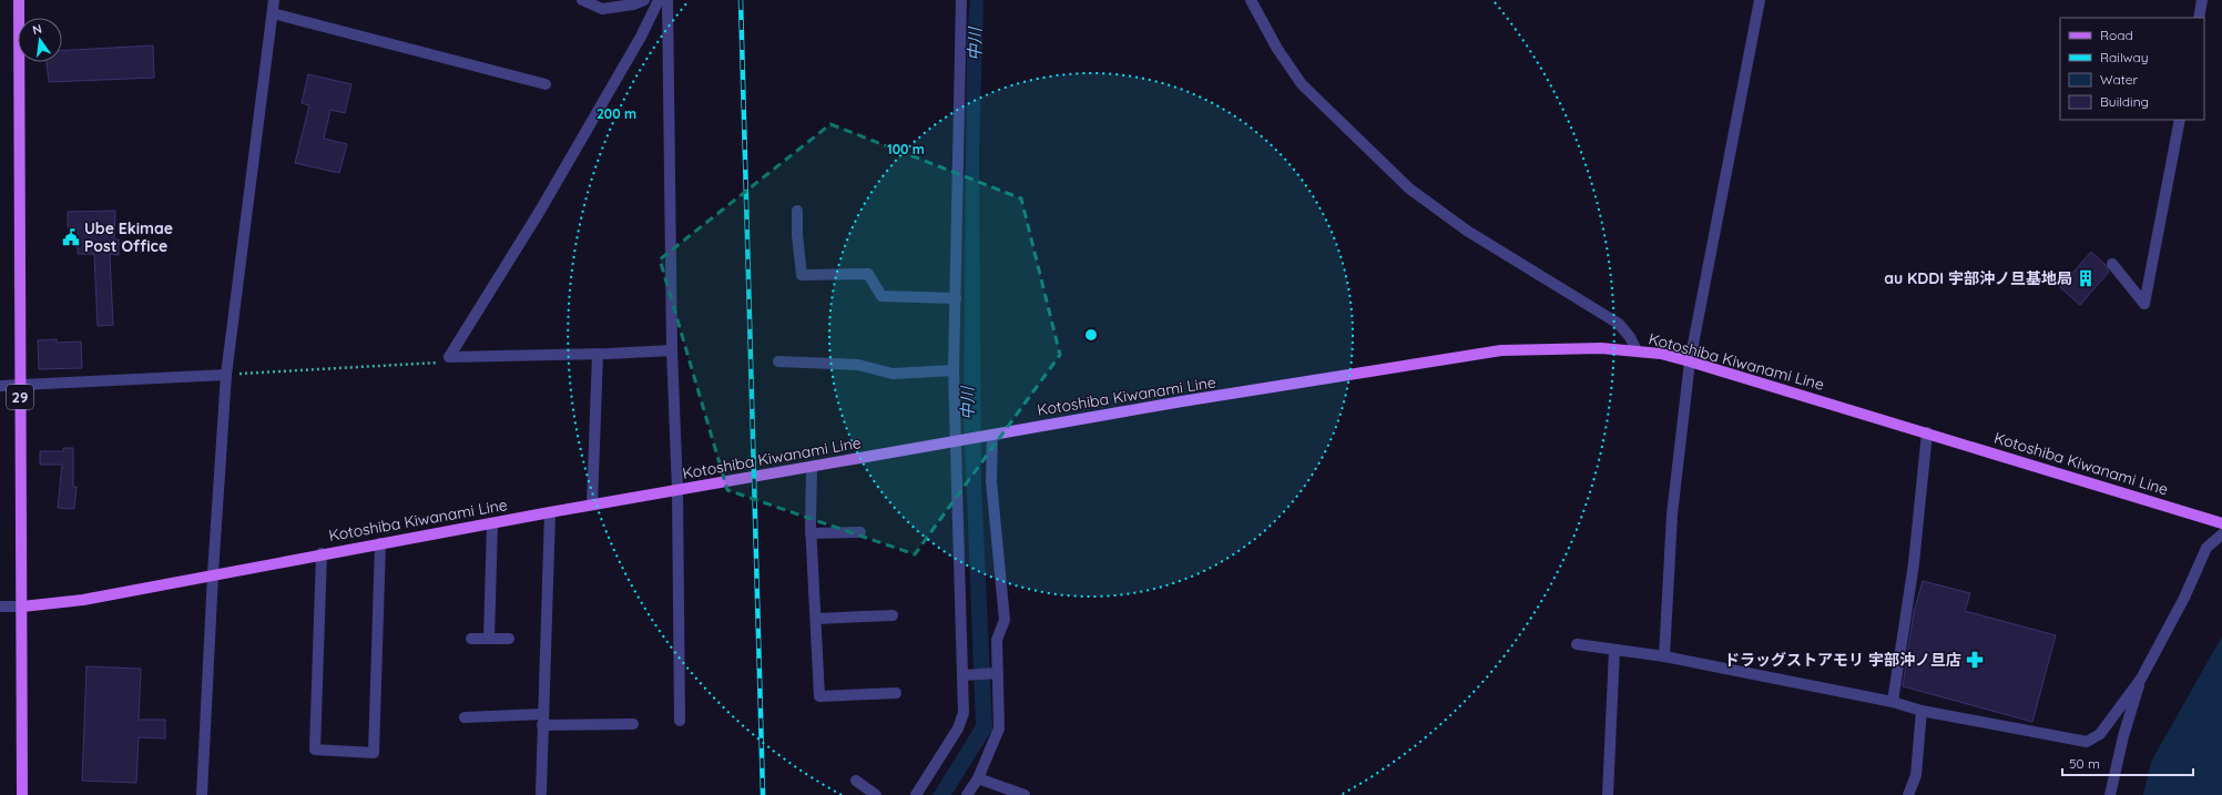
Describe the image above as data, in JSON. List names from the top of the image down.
{
  "streets": {
    "main road": ["Kotoshiba Kiwanami Line", "29"]
  },
  "crossings": [
    ["Kotoshiba Kiwanami Line", "29"]
  ],
  "water": ["中川"],
  "places": {
    "public building": ["Ube Ekimae Post Office"],
    "building": ["au KDDI 宇部沖ノ旦基地局"],
    "pharmacy": ["ドラッグストアモリ 宇部沖ノ旦店"]
  },
  "legend": [
    "Road",
    "Railway",
    "Water",
    "Building"
  ],
  "scale_bar": "50 m",
  "north": "top",
  "rings": ["200 m", "100 m"]
}
